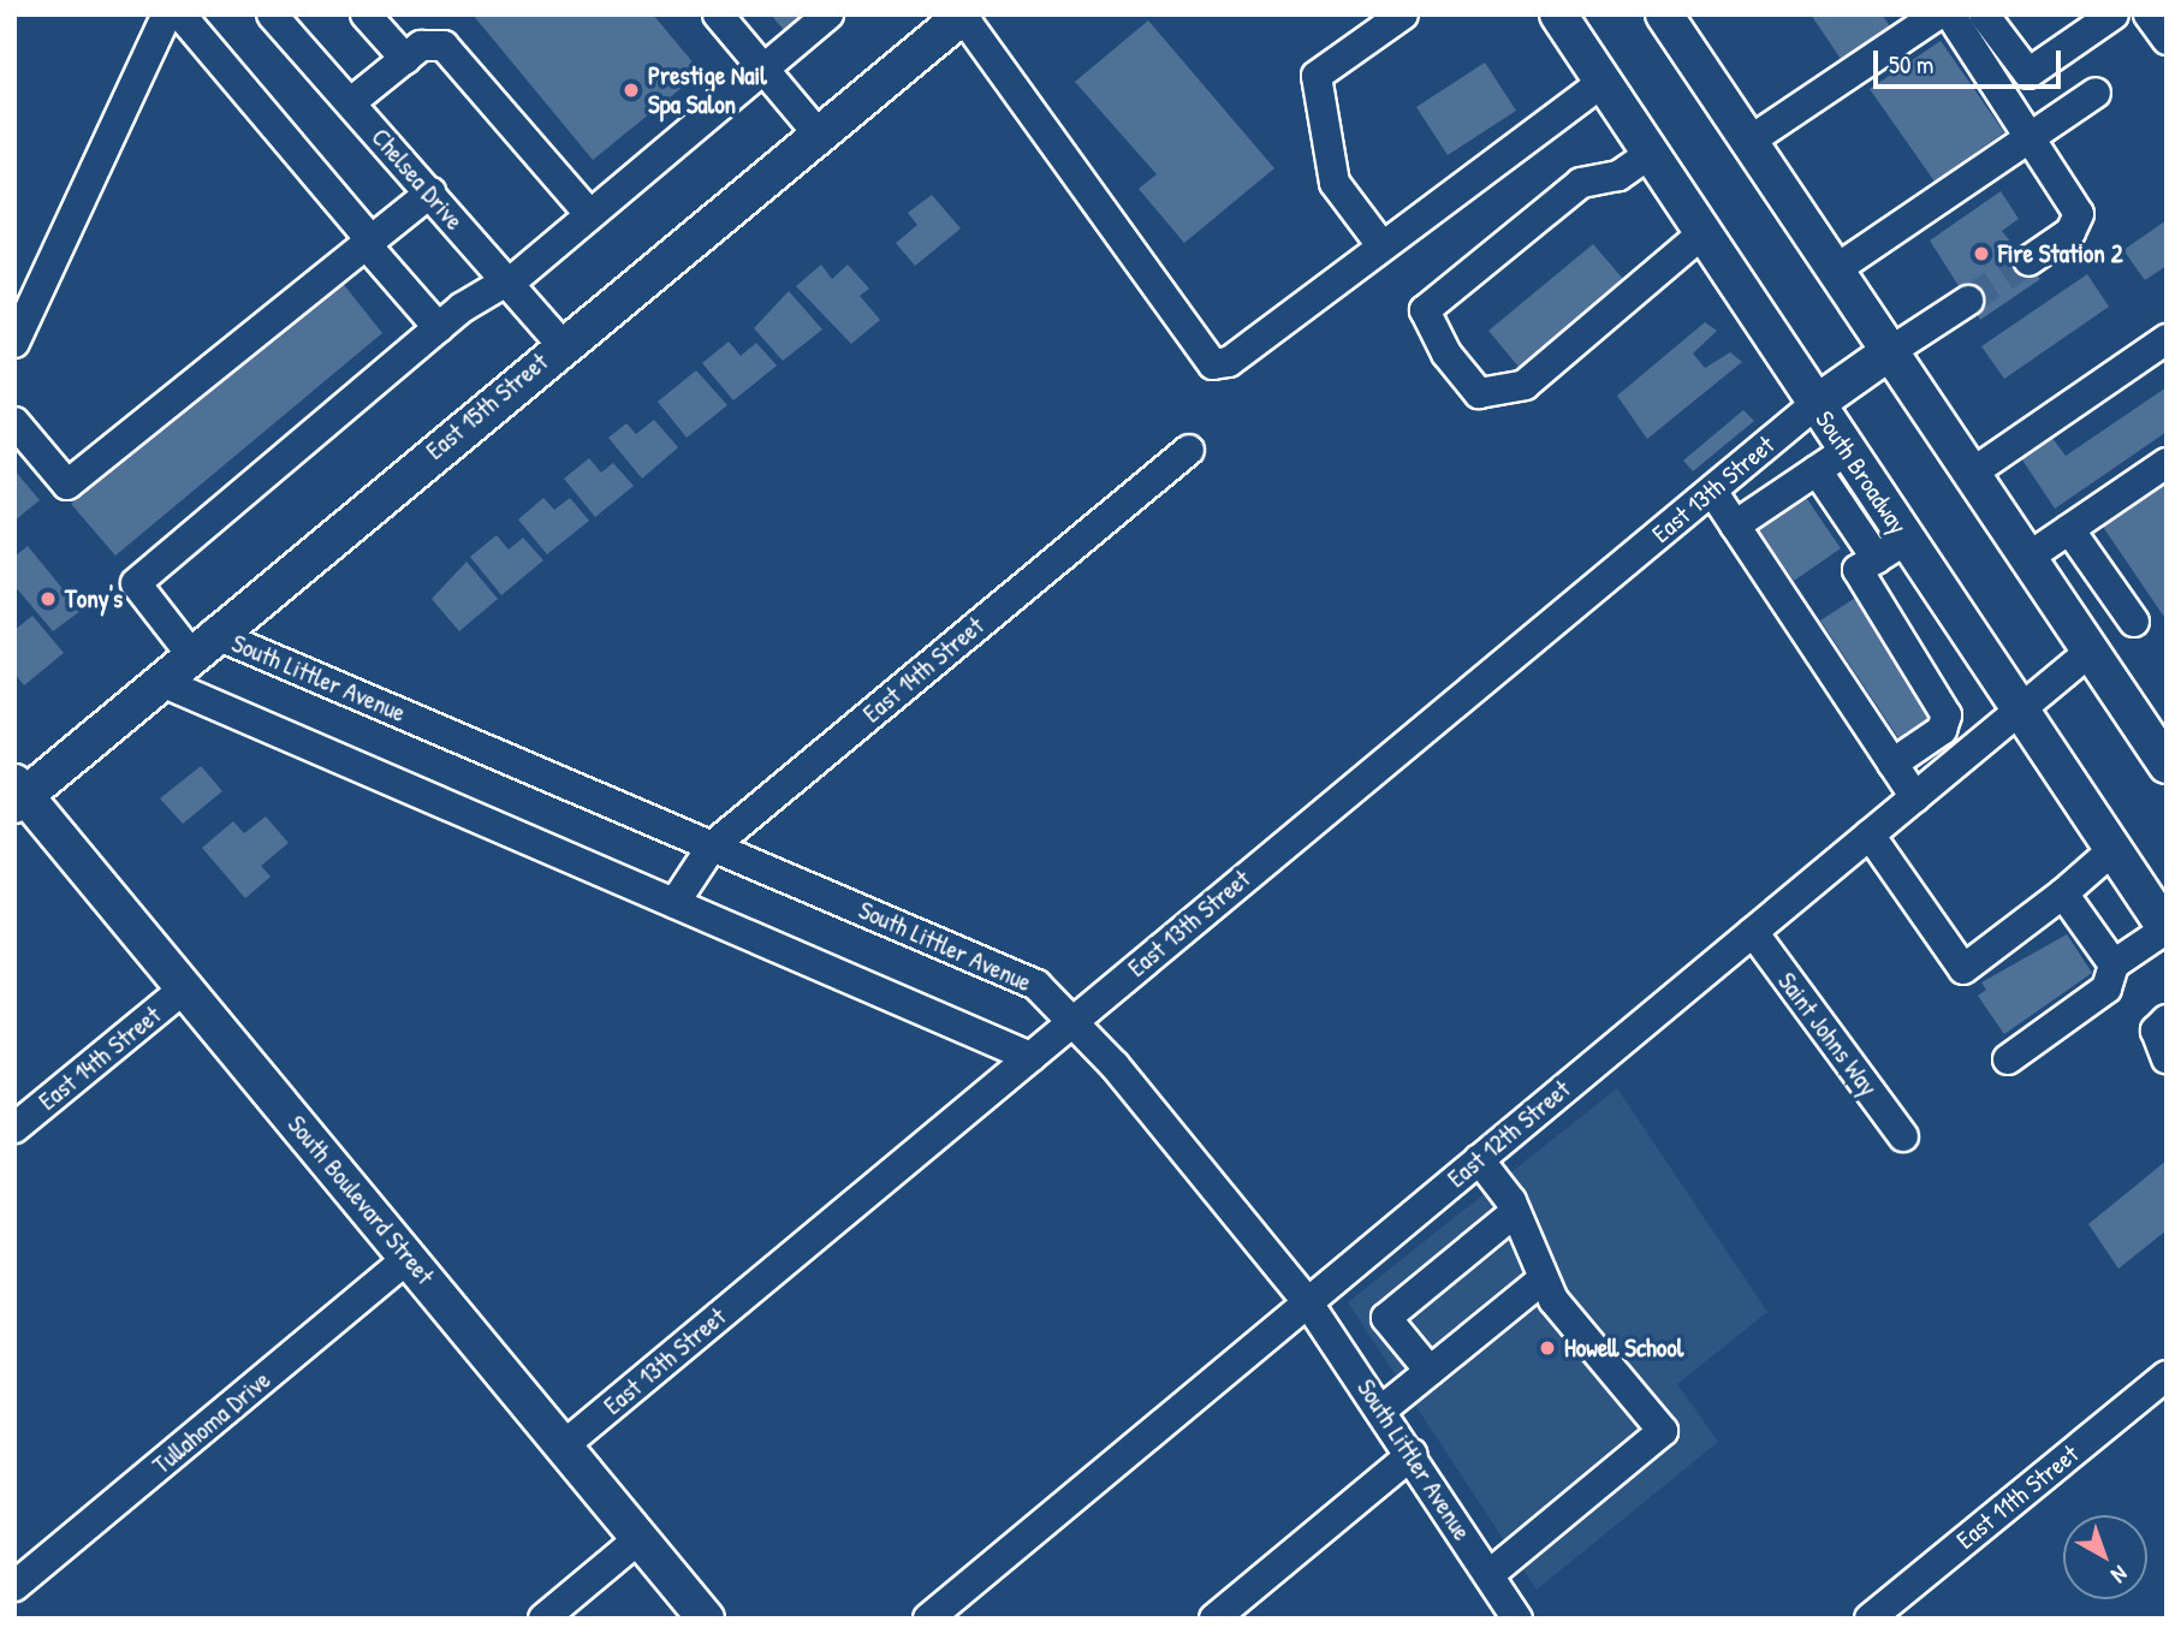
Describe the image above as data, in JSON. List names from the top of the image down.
{
  "streets": {
    "main road": ["East 15th Street", "South Broadway", "South Boulevard Street"],
    "street": [
      "Chelsea Drive",
      "East 13th Street",
      "East 14th Street",
      "South Littler Avenue",
      "Saint Johns Way",
      "East 12th Street",
      "Tullahoma Drive",
      "East 11th Street"
    ]
  },
  "crossings": [
    ["Chelsea Drive", "East 15th Street"],
    ["East 15th Street", "South Littler Avenue"],
    ["East 15th Street", "South Boulevard Street"],
    ["South Broadway", "East 13th Street"],
    ["South Broadway", "East 12th Street"],
    ["East 13th Street", "South Littler Avenue"],
    ["East 13th Street", "South Boulevard Street"],
    ["East 14th Street", "South Littler Avenue"],
    ["East 14th Street", "South Boulevard Street"],
    ["South Littler Avenue", "East 12th Street"],
    ["Saint Johns Way", "East 12th Street"],
    ["South Boulevard Street", "Tullahoma Drive"]
  ],
  "places": [
    "Prestige Nail Spa Salon",
    "Fire Station 2",
    "Tony's",
    "Howell School"
  ],
  "scale_bar": "50 m",
  "north": "bottom right"
}
